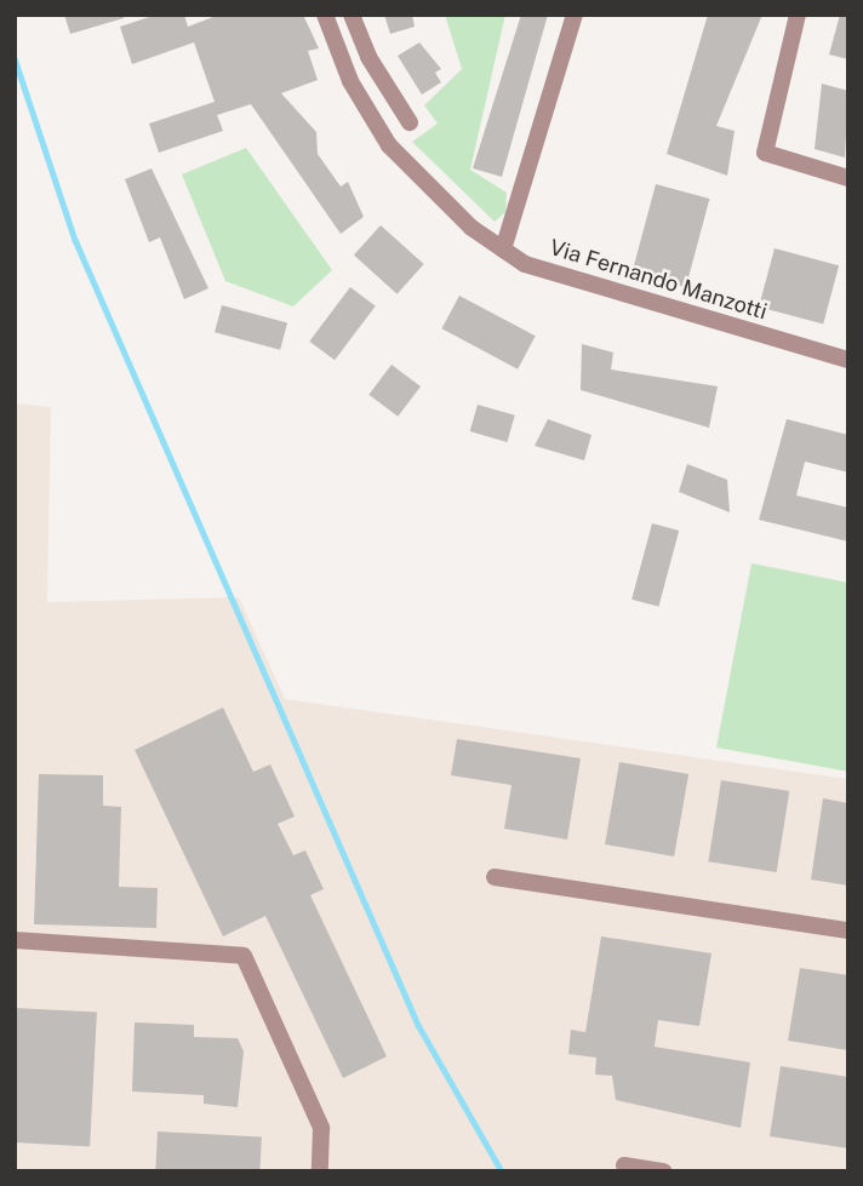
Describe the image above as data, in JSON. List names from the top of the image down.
{
  "streets": {
    "street": ["Via Fernando Manzotti"]
  }
}
